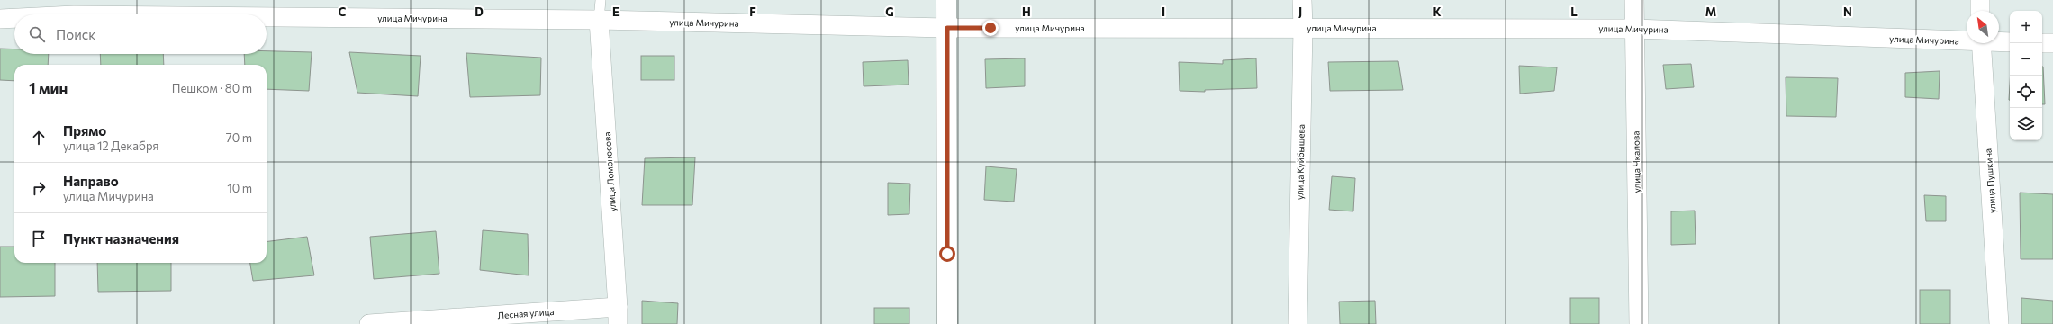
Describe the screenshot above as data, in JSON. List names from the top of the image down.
{
  "streets": {
    "street": [
      "улица Мичурина",
      "улица Куйбышева",
      "улица Чкалова",
      "улица Ломоносова",
      "улица Пушкина",
      "Лесная улица"
    ]
  },
  "crossings": [
    ["улица Мичурина", "улица Куйбышева"],
    ["улица Мичурина", "улица Чкалова"],
    ["улица Мичурина", "улица Ломоносова"],
    ["улица Ломоносова", "Лесная улица"]
  ],
  "north": "top left",
  "page": {
    "map_buttons": ["+", "−"],
    "search": "Поиск",
    "heading": ["1 мин", "Пешком · 80 m"],
    "list": [
      ["Прямо", "улица 12 Декабря", "70 m"],
      ["Направо", "улица Мичурина", "10 m"],
      "Пункт назначения"
    ]
  },
  "grid": {
    "columns": [
      "C",
      "D",
      "E",
      "F",
      "G",
      "H",
      "I",
      "J",
      "K",
      "L",
      "M",
      "N"
    ]
  }
}
